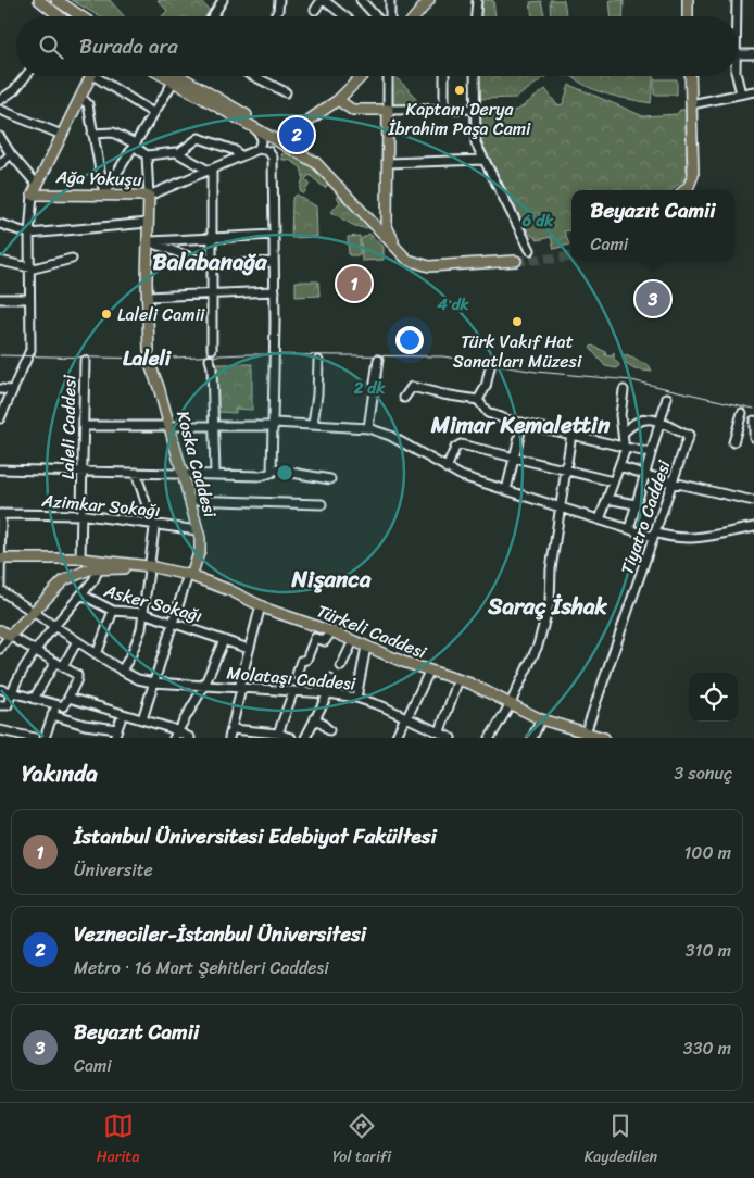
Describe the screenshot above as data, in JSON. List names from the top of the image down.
{
  "streets": {
    "main road": ["Ağa Yokuşu", "Koska Caddesi", "Türkeli Caddesi"],
    "street": [
      "Laleli Caddesi",
      "Azimkar Sokağı",
      "Tiyatro Caddesi",
      "Asker Sokağı",
      "Molataşı Caddesi"
    ]
  },
  "crossings": [
    ["Laleli Caddesi", "Azimkar Sokağı"],
    ["Koska Caddesi", "Azimkar Sokağı"],
    ["Koska Caddesi", "Türkeli Caddesi"],
    ["Tiyatro Caddesi", "Türkeli Caddesi"]
  ],
  "districts": [
    "Balabanağa",
    "Laleli",
    "Mimar Kemalettin",
    "Nişanca",
    "Saraç İshak"
  ],
  "places": ["Kaptanı Derya İbrahim Paşa Cami", "Laleli Camii", "Türk Vakıf Hat Sanatları Müzesi"],
  "page": {
    "search": "Burada ara",
    "pins": ["2", "1", "3"],
    "popup": ["Beyazıt Camii", "Cami"],
    "heading": ["Yakında", "3 sonuç"],
    "list": [
      {
        "mark": "1",
        "name": "İstanbul Üniversitesi Edebiyat Fakültesi",
        "note": "Üniversite",
        "value": "100 m"
      },
      {
        "mark": "2",
        "name": "Vezneciler-İstanbul Üniversitesi",
        "note": "Metro · 16 Mart Şehitleri Caddesi",
        "value": "310 m"
      },
      {
        "mark": "3",
        "name": "Beyazıt Camii",
        "note": "Cami",
        "value": "330 m"
      }
    ],
    "nav": ["Harita", "Yol tarifi", "Kaydedilen"]
  },
  "rings": ["6 dk", "4 dk", "2 dk"]
}
